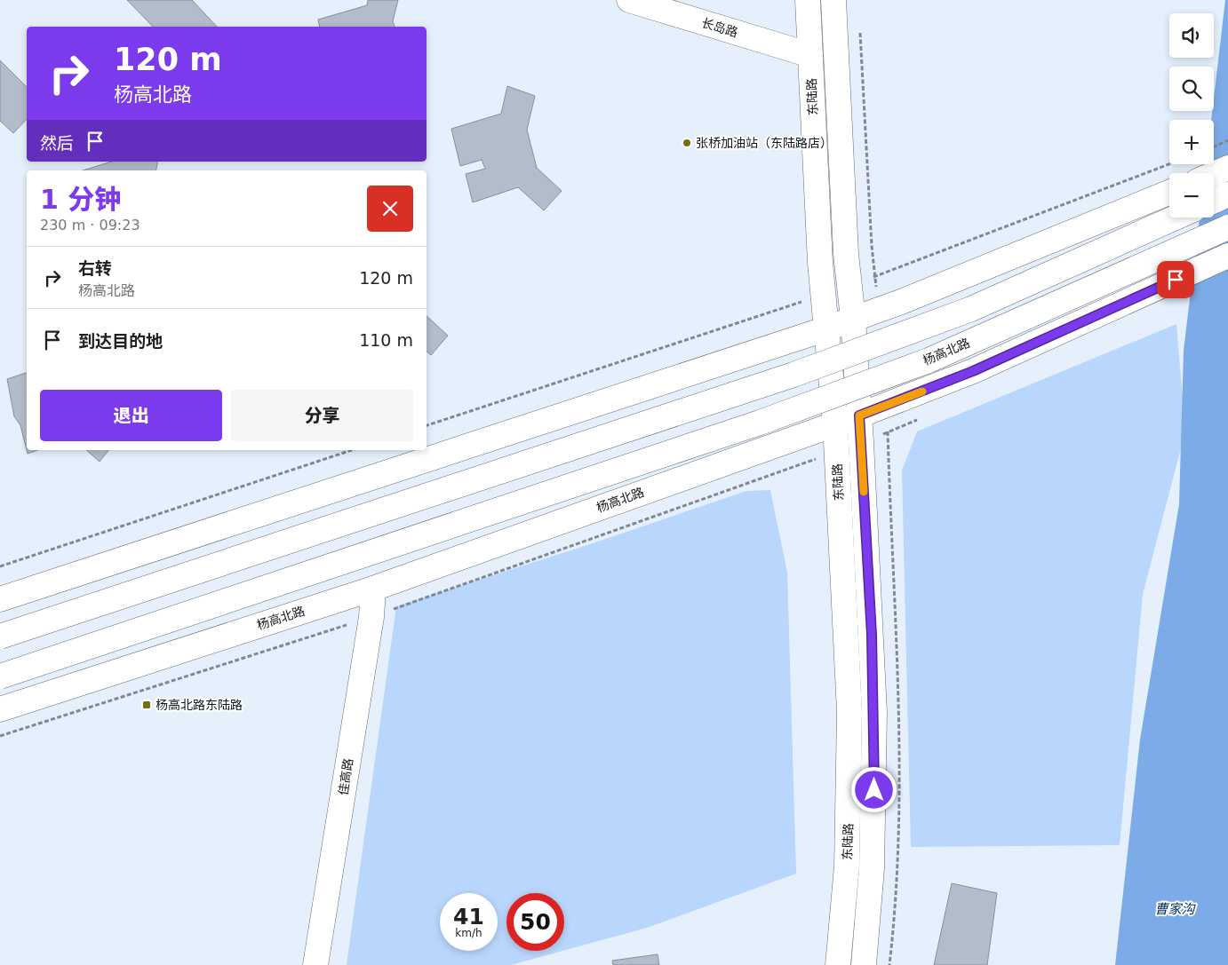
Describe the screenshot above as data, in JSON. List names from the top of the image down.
{
  "streets": {
    "main road": [
      "长岛路",
      "东陆路",
      "杨高北路",
      "佳高路"
    ]
  },
  "crossings": [
    ["长岛路", "东陆路"],
    ["东陆路", "杨高北路"],
    ["杨高北路", "佳高路"]
  ],
  "water": ["曹家沟"],
  "places": {
    "other": ["张桥加油站（东陆路店）"],
    "transit": ["杨高北路东陆路"]
  },
  "page": {
    "map_buttons": ["+", "−"],
    "turn": ["120 m", "杨高北路"],
    "then": "然后",
    "heading": ["1 分钟", "230 m · 09:23"],
    "list": [
      {
        "name": "右转",
        "note": "杨高北路",
        "value": "120 m"
      },
      {
        "name": "到达目的地",
        "value": "110 m"
      }
    ],
    "buttons": ["退出", "分享"],
    "speed": "41 km/h",
    "limit": "50"
  }
}
